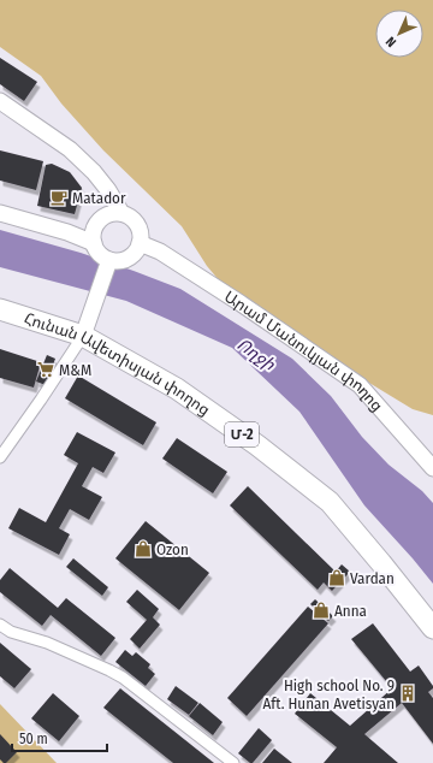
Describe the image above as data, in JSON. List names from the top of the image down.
{
  "streets": {
    "highway": ["Հունան Ավետիսյան փողոց", "Մ-2"],
    "street": ["Արամ Մանուկյան փողոց"]
  },
  "water": ["Ողջի"],
  "places": {
    "cafe": ["Matador"],
    "supermarket": ["M&M"],
    "shop": ["Ozon", "Vardan", "Anna"],
    "building": ["High school No. 9 Aft. Hunan Avetisyan"]
  },
  "scale_bar": "50 m",
  "north": "bottom left"
}
